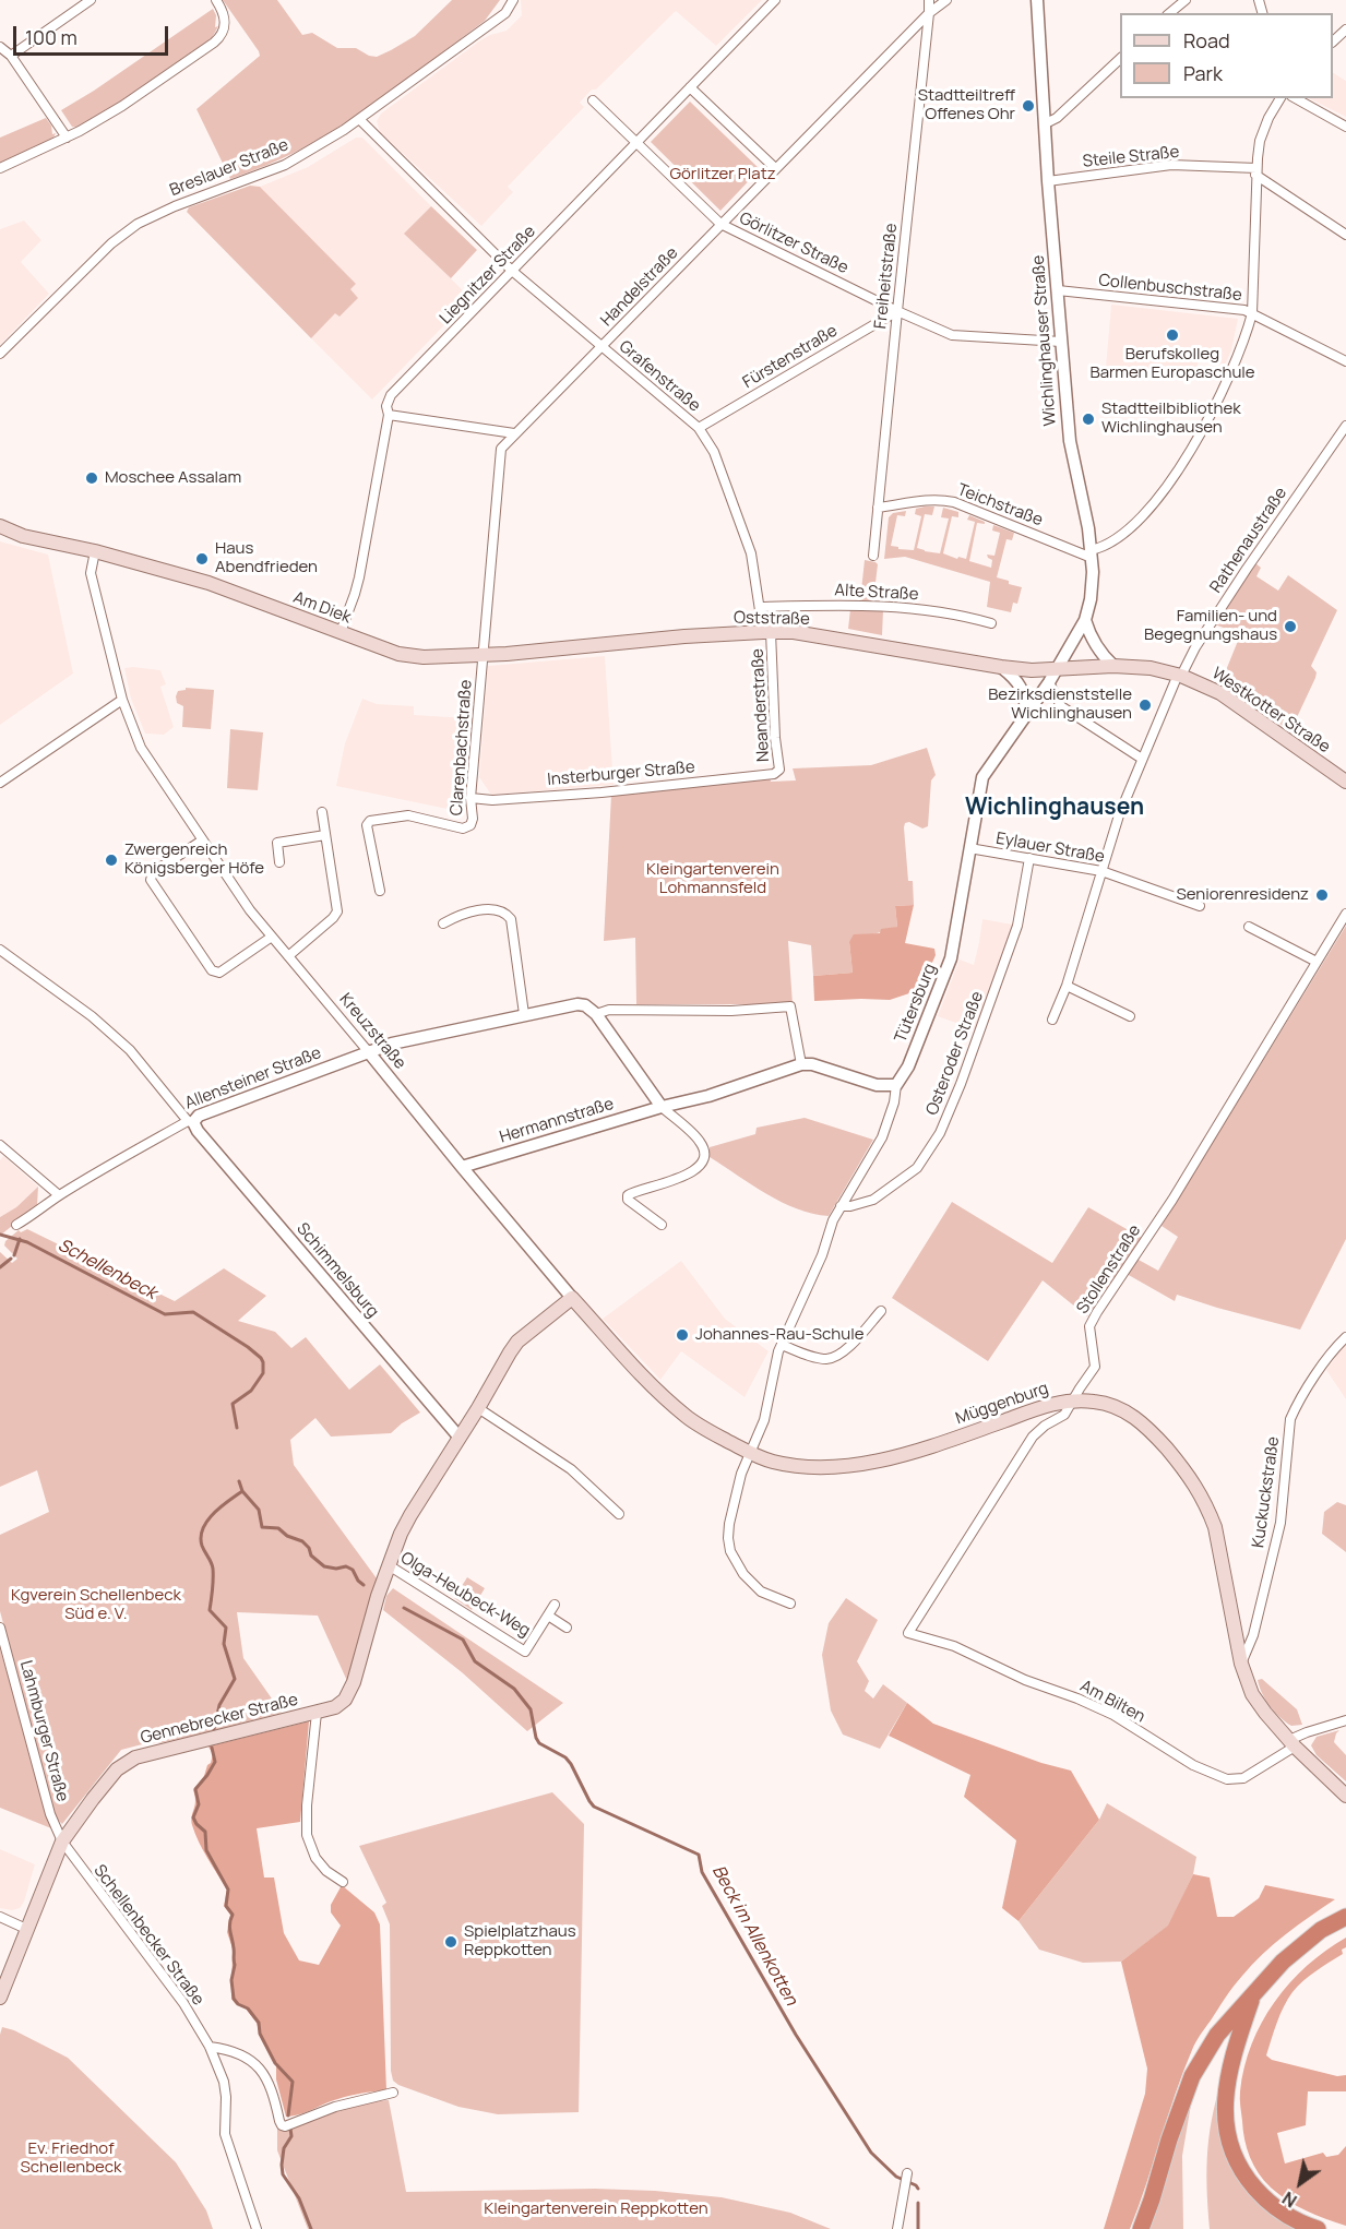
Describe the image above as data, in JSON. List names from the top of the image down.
{
  "streets": {
    "main road": [
      "Am Diek",
      "Oststraße",
      "Westkotter Straße",
      "Kreuzstraße",
      "Müggenburg",
      "Gennebrecker Straße"
    ],
    "street": [
      "Steile Straße",
      "Breslauer Straße",
      "Görlitzer Straße",
      "Liegnitzer Straße",
      "Freiheitstraße",
      "Handelstraße",
      "Collenbuschstraße",
      "Wichlinghauser Straße",
      "Fürstenstraße",
      "Grafenstraße",
      "Teichstraße",
      "Rathenaustraße",
      "Alte Straße",
      "Neanderstraße",
      "Clarenbachstraße",
      "Insterburger Straße",
      "Eylauer Straße",
      "Tütersburg",
      "Osteroder Straße",
      "Allensteiner Straße",
      "Hermannstraße",
      "Stollenstraße",
      "Schimmelsburg",
      "Kuckuckstraße",
      "Olga-Heubeck-Weg",
      "Am Bilten",
      "Lahmburger Straße",
      "Schellenbecker Straße"
    ]
  },
  "crossings": [
    ["Steile Straße", "Wichlinghauser Straße"],
    ["Breslauer Straße", "Grafenstraße"],
    ["Görlitzer Straße", "Liegnitzer Straße"],
    ["Görlitzer Straße", "Freiheitstraße"],
    ["Görlitzer Straße", "Handelstraße"],
    ["Görlitzer Straße", "Wichlinghauser Straße"],
    ["Görlitzer Straße", "Fürstenstraße"],
    ["Liegnitzer Straße", "Grafenstraße"],
    ["Liegnitzer Straße", "Am Diek"],
    ["Freiheitstraße", "Handelstraße"],
    ["Freiheitstraße", "Fürstenstraße"],
    ["Freiheitstraße", "Teichstraße"],
    ["Handelstraße", "Grafenstraße"],
    ["Handelstraße", "Am Diek"],
    ["Handelstraße", "Oststraße"],
    ["Handelstraße", "Clarenbachstraße"],
    ["Collenbuschstraße", "Wichlinghauser Straße"],
    ["Wichlinghauser Straße", "Teichstraße"],
    ["Wichlinghauser Straße", "Oststraße"],
    ["Wichlinghauser Straße", "Westkotter Straße"],
    ["Wichlinghauser Straße", "Tütersburg"],
    ["Fürstenstraße", "Grafenstraße"],
    ["Grafenstraße", "Alte Straße"],
    ["Grafenstraße", "Oststraße"],
    ["Grafenstraße", "Neanderstraße"],
    ["Rathenaustraße", "Westkotter Straße"],
    ["Rathenaustraße", "Eylauer Straße"],
    ["Am Diek", "Oststraße"],
    ["Am Diek", "Clarenbachstraße"],
    ["Am Diek", "Kreuzstraße"],
    ["Oststraße", "Neanderstraße"],
    ["Oststraße", "Westkotter Straße"],
    ["Oststraße", "Clarenbachstraße"],
    ["Oststraße", "Tütersburg"],
    ["Neanderstraße", "Insterburger Straße"],
    ["Westkotter Straße", "Tütersburg"],
    ["Clarenbachstraße", "Insterburger Straße"],
    ["Eylauer Straße", "Tütersburg"],
    ["Eylauer Straße", "Osteroder Straße"],
    ["Tütersburg", "Kreuzstraße"],
    ["Tütersburg", "Osteroder Straße"],
    ["Tütersburg", "Müggenburg"],
    ["Kreuzstraße", "Allensteiner Straße"],
    ["Kreuzstraße", "Hermannstraße"],
    ["Kreuzstraße", "Müggenburg"],
    ["Kreuzstraße", "Gennebrecker Straße"],
    ["Allensteiner Straße", "Hermannstraße"],
    ["Allensteiner Straße", "Schimmelsburg"],
    ["Stollenstraße", "Müggenburg"],
    ["Stollenstraße", "Am Bilten"],
    ["Schimmelsburg", "Gennebrecker Straße"],
    ["Müggenburg", "Kuckuckstraße"],
    ["Müggenburg", "Am Bilten"],
    ["Olga-Heubeck-Weg", "Gennebrecker Straße"],
    ["Gennebrecker Straße", "Lahmburger Straße"],
    ["Gennebrecker Straße", "Schellenbecker Straße"],
    ["Lahmburger Straße", "Schellenbecker Straße"]
  ],
  "districts": ["Wichlinghausen"],
  "water": ["Schellenbeck", "Beck im Allenkotten"],
  "parks": [
    "Görlitzer Platz",
    "Kleingartenverein Lohmannsfeld",
    "Kgverein Schellenbeck Süd e. V.",
    "Ev. Friedhof Schellenbeck",
    "Kleingartenverein Reppkotten"
  ],
  "places": [
    "Stadtteiltreff Offenes Ohr",
    "Berufskolleg Barmen Europaschule",
    "Stadtteilbibliothek Wichlinghausen",
    "Moschee Assalam",
    "Haus Abendfrieden",
    "Familien- und Begegnungshaus",
    "Bezirksdienststelle Wichlinghausen",
    "Zwergenreich Königsberger Höfe",
    "Seniorenresidenz",
    "Johannes-Rau-Schule",
    "Spielplatzhaus Reppkotten"
  ],
  "legend": ["Road", "Park"],
  "scale_bar": "100 m",
  "north": "bottom left"
}
